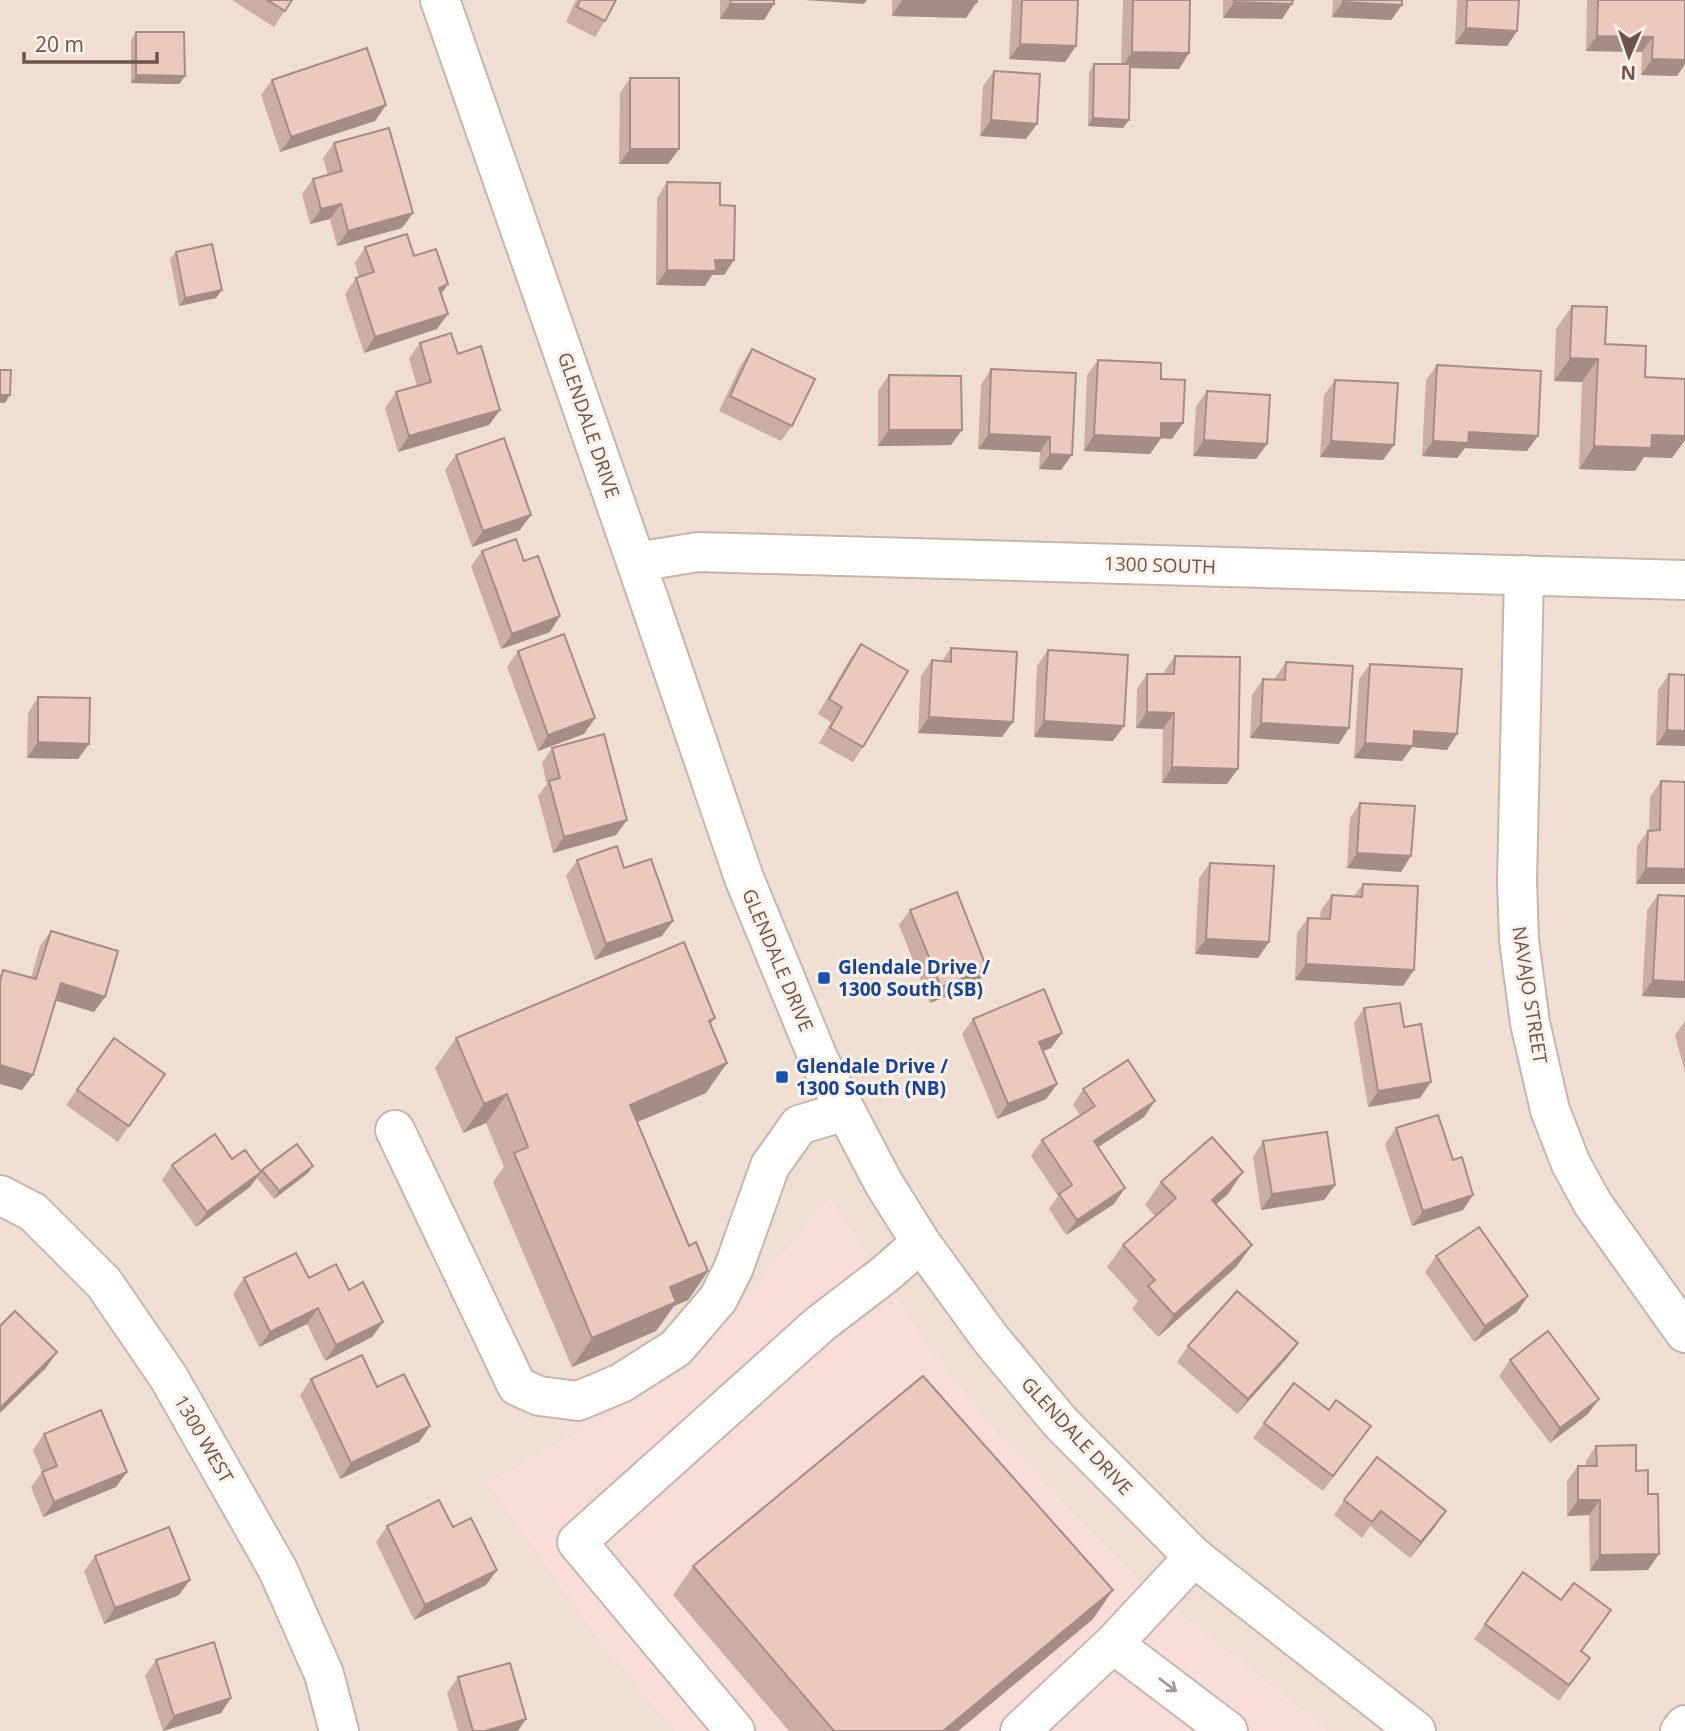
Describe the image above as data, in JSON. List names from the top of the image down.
{
  "streets": {
    "street": [
      "GLENDALE DRIVE",
      "1300 SOUTH",
      "NAVAJO STREET",
      "1300 WEST"
    ]
  },
  "crossings": [
    ["GLENDALE DRIVE", "1300 SOUTH"],
    ["1300 SOUTH", "NAVAJO STREET"]
  ],
  "places": {
    "transit": ["Glendale Drive / 1300 South (SB)", "Glendale Drive / 1300 South (NB)"]
  },
  "scale_bar": "20 m",
  "north": "bottom"
}
